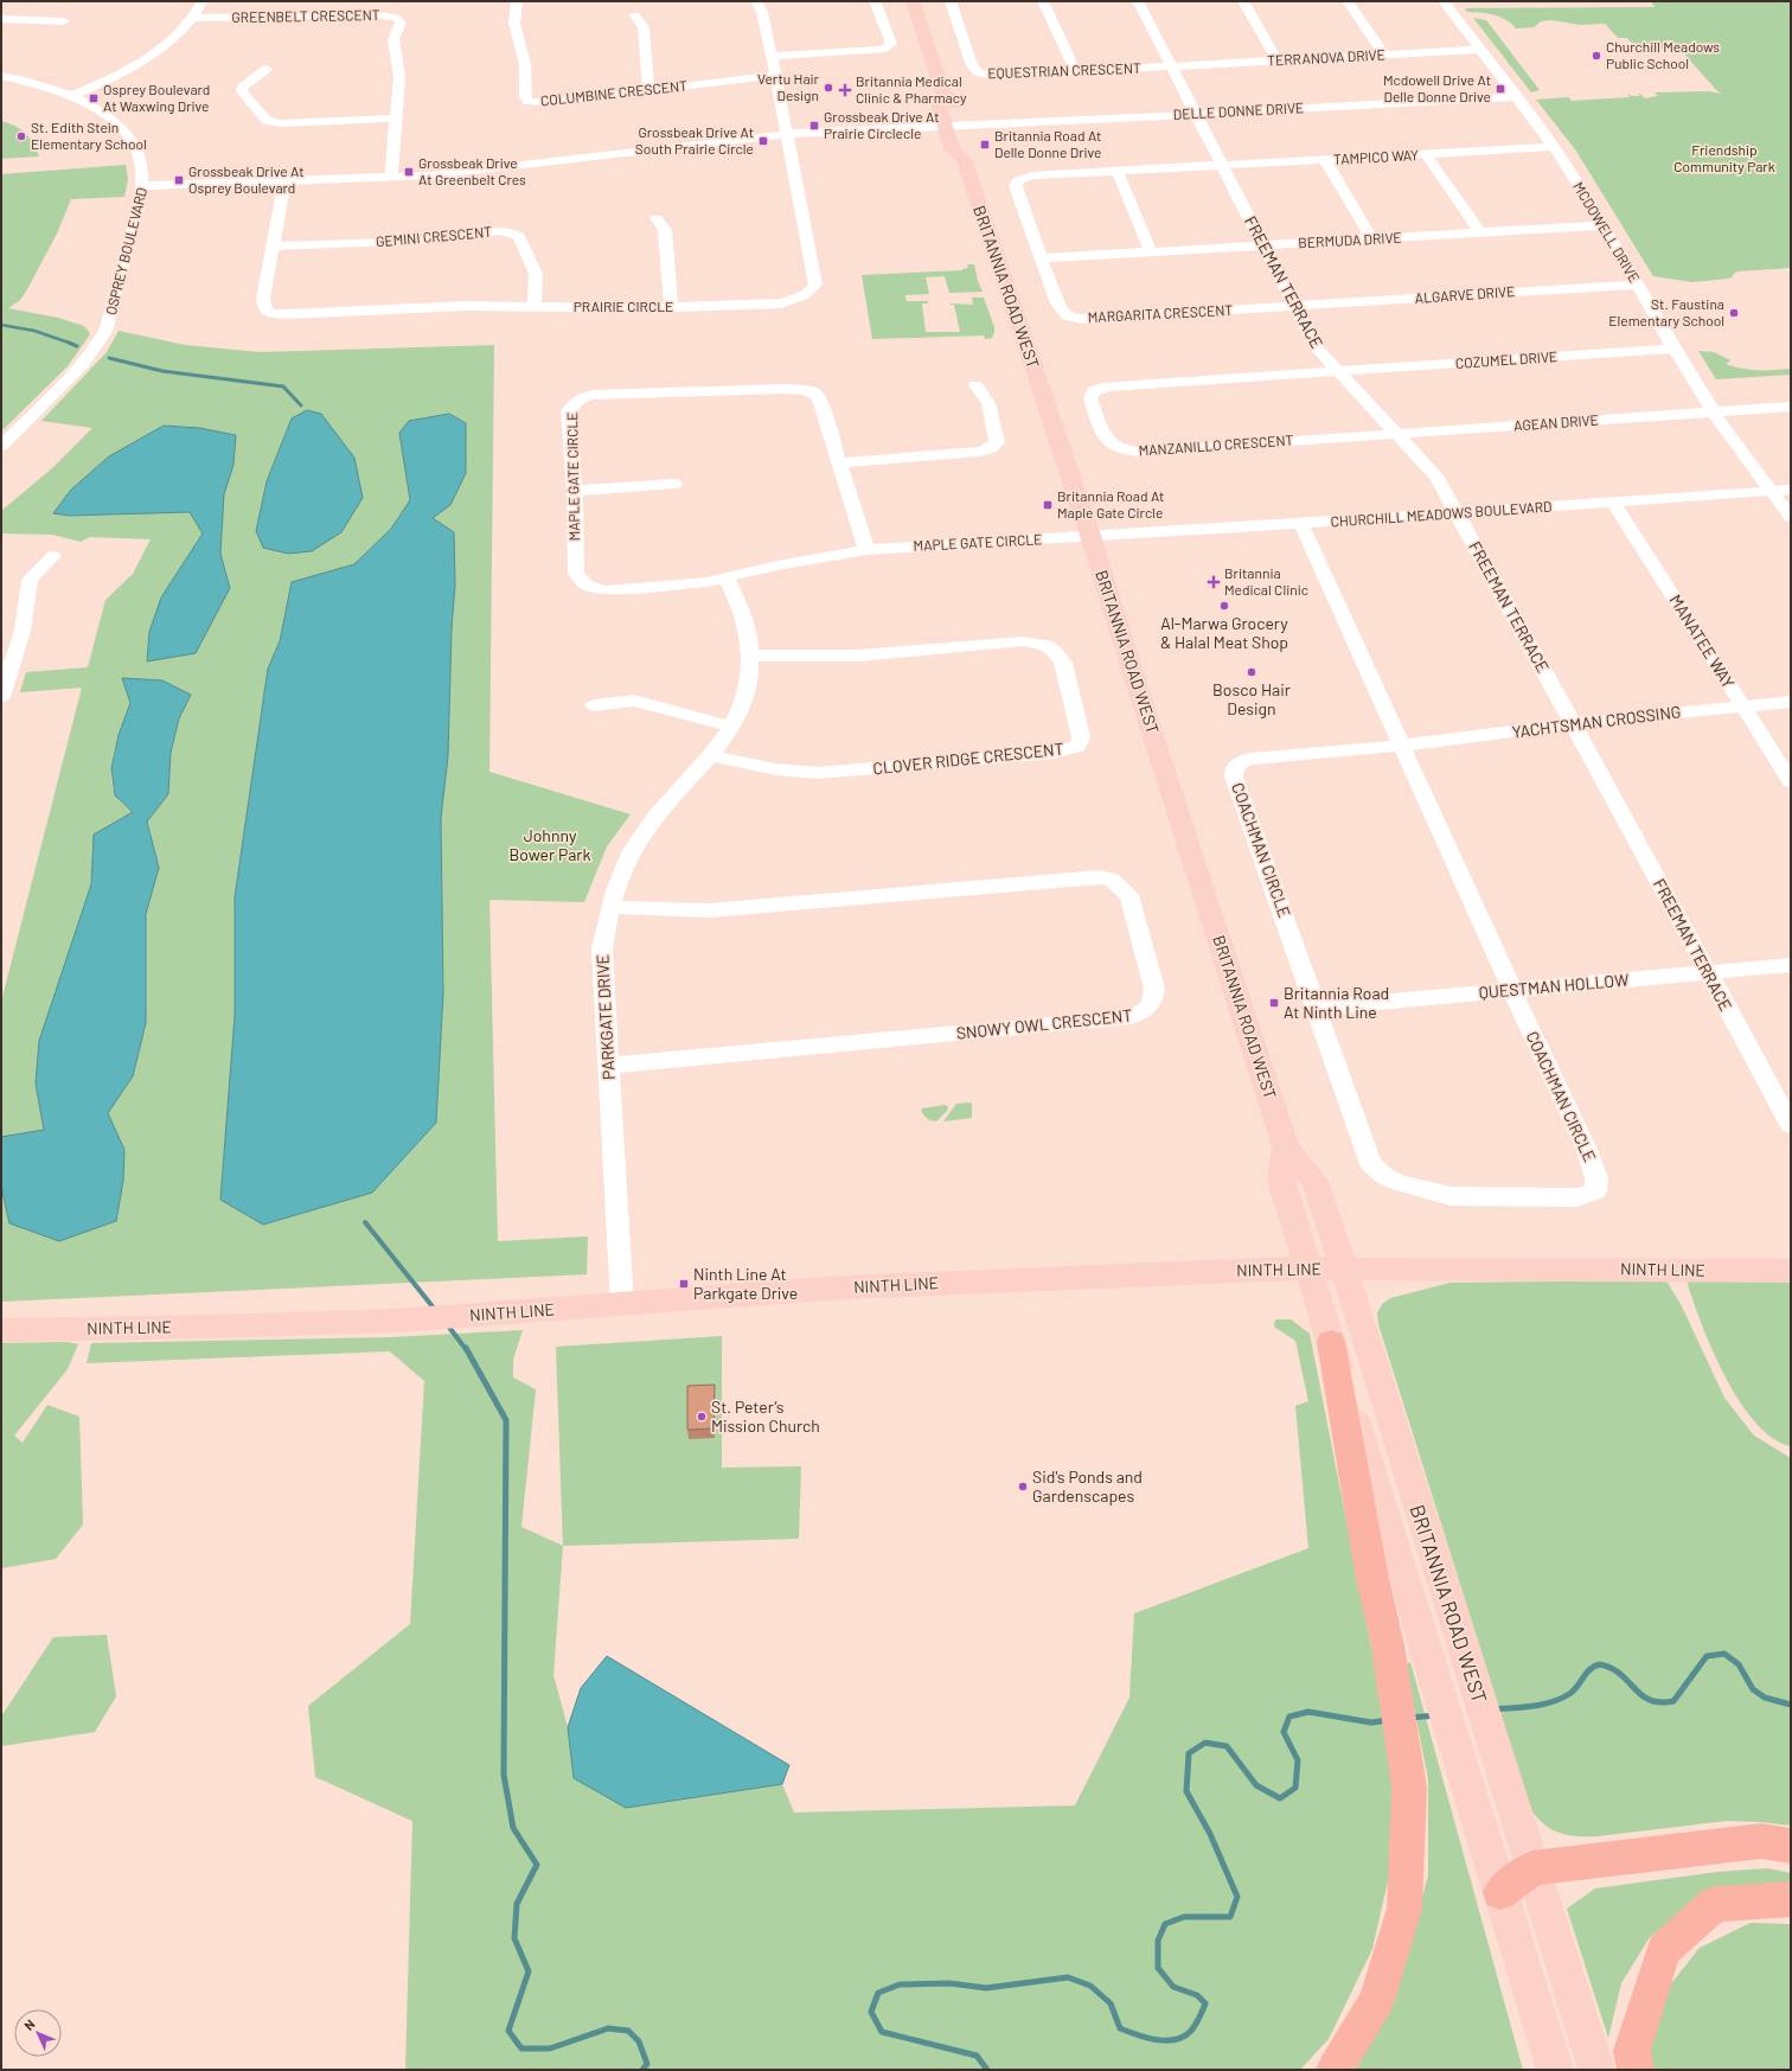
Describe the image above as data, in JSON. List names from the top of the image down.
{
  "streets": {
    "main road": ["BRITANNIA ROAD WEST", "NINTH LINE"],
    "street": [
      "GREENBELT CRESCENT",
      "TERRANOVA DRIVE",
      "EQUESTRIAN CRESCENT",
      "COLUMBINE CRESCENT",
      "DELLE DONNE DRIVE",
      "TAMPICO WAY",
      "MCDOWELL DRIVE",
      "GEMINI CRESCENT",
      "BERMUDA DRIVE",
      "OSPREY BOULEVARD",
      "FREEMAN TERRACE",
      "ALGARVE DRIVE",
      "PRAIRIE CIRCLE",
      "MARGARITA CRESCENT",
      "COZUMEL DRIVE",
      "AGEAN DRIVE",
      "MANZANILLO CRESCENT",
      "MAPLE GATE CIRCLE",
      "CHURCHILL MEADOWS BOULEVARD",
      "MANATEE WAY",
      "YACHTSMAN CROSSING",
      "CLOVER RIDGE CRESCENT",
      "COACHMAN CIRCLE",
      "QUESTMAN HOLLOW",
      "PARKGATE DRIVE",
      "SNOWY OWL CRESCENT"
    ]
  },
  "crossings": [
    ["GREENBELT CRESCENT", "DELLE DONNE DRIVE"],
    ["TERRANOVA DRIVE", "EQUESTRIAN CRESCENT"],
    ["TERRANOVA DRIVE", "MCDOWELL DRIVE"],
    ["TERRANOVA DRIVE", "FREEMAN TERRACE"],
    ["EQUESTRIAN CRESCENT", "FREEMAN TERRACE"],
    ["COLUMBINE CRESCENT", "PRAIRIE CIRCLE"],
    ["DELLE DONNE DRIVE", "MCDOWELL DRIVE"],
    ["DELLE DONNE DRIVE", "OSPREY BOULEVARD"],
    ["DELLE DONNE DRIVE", "FREEMAN TERRACE"],
    ["DELLE DONNE DRIVE", "BRITANNIA ROAD WEST"],
    ["DELLE DONNE DRIVE", "PRAIRIE CIRCLE"],
    ["MCDOWELL DRIVE", "BERMUDA DRIVE"],
    ["MCDOWELL DRIVE", "ALGARVE DRIVE"],
    ["MCDOWELL DRIVE", "COZUMEL DRIVE"],
    ["MCDOWELL DRIVE", "AGEAN DRIVE"],
    ["MCDOWELL DRIVE", "CHURCHILL MEADOWS BOULEVARD"],
    ["GEMINI CRESCENT", "PRAIRIE CIRCLE"],
    ["BERMUDA DRIVE", "FREEMAN TERRACE"],
    ["BERMUDA DRIVE", "MARGARITA CRESCENT"],
    ["FREEMAN TERRACE", "ALGARVE DRIVE"],
    ["FREEMAN TERRACE", "MARGARITA CRESCENT"],
    ["FREEMAN TERRACE", "COZUMEL DRIVE"],
    ["FREEMAN TERRACE", "AGEAN DRIVE"],
    ["FREEMAN TERRACE", "MANZANILLO CRESCENT"],
    ["FREEMAN TERRACE", "CHURCHILL MEADOWS BOULEVARD"],
    ["FREEMAN TERRACE", "YACHTSMAN CROSSING"],
    ["FREEMAN TERRACE", "QUESTMAN HOLLOW"],
    ["BRITANNIA ROAD WEST", "MAPLE GATE CIRCLE"],
    ["BRITANNIA ROAD WEST", "CHURCHILL MEADOWS BOULEVARD"],
    ["BRITANNIA ROAD WEST", "NINTH LINE"],
    ["ALGARVE DRIVE", "MARGARITA CRESCENT"],
    ["COZUMEL DRIVE", "MANZANILLO CRESCENT"],
    ["AGEAN DRIVE", "MANZANILLO CRESCENT"],
    ["MAPLE GATE CIRCLE", "CHURCHILL MEADOWS BOULEVARD"],
    ["MAPLE GATE CIRCLE", "PARKGATE DRIVE"],
    ["CHURCHILL MEADOWS BOULEVARD", "MANATEE WAY"],
    ["CHURCHILL MEADOWS BOULEVARD", "COACHMAN CIRCLE"],
    ["MANATEE WAY", "YACHTSMAN CROSSING"],
    ["YACHTSMAN CROSSING", "COACHMAN CIRCLE"],
    ["CLOVER RIDGE CRESCENT", "PARKGATE DRIVE"],
    ["COACHMAN CIRCLE", "QUESTMAN HOLLOW"],
    ["PARKGATE DRIVE", "SNOWY OWL CRESCENT"],
    ["PARKGATE DRIVE", "NINTH LINE"]
  ],
  "parks": ["Friendship Community Park", "Johnny Bower Park"],
  "places": {
    "other": [
      "Churchill Meadows Public School",
      "Vertu Hair Design",
      "St. Edith Stein Elementary School",
      "St. Faustina Elementary School",
      "Al-Marwa Grocery & Halal Meat Shop",
      "Bosco Hair Design",
      "St. Peter’s Mission Church",
      "Sid's Ponds and Gardenscapes"
    ],
    "transit": [
      "Mcdowell Drive At Delle Donne Drive",
      "Osprey Boulevard At Waxwing Drive",
      "Grossbeak Drive At Prairie Circlecle",
      "Grossbeak Drive At South Prairie Circle",
      "Britannia Road At Delle Donne Drive",
      "Grossbeak Drive At Greenbelt Cres",
      "Grossbeak Drive At Osprey Boulevard",
      "Britannia Road At Maple Gate Circle",
      "Britannia Road At Ninth Line",
      "Ninth Line At Parkgate Drive"
    ],
    "health": ["Britannia Medical Clinic & Pharmacy", "Britannia Medical Clinic"]
  },
  "north": "top left"
}
